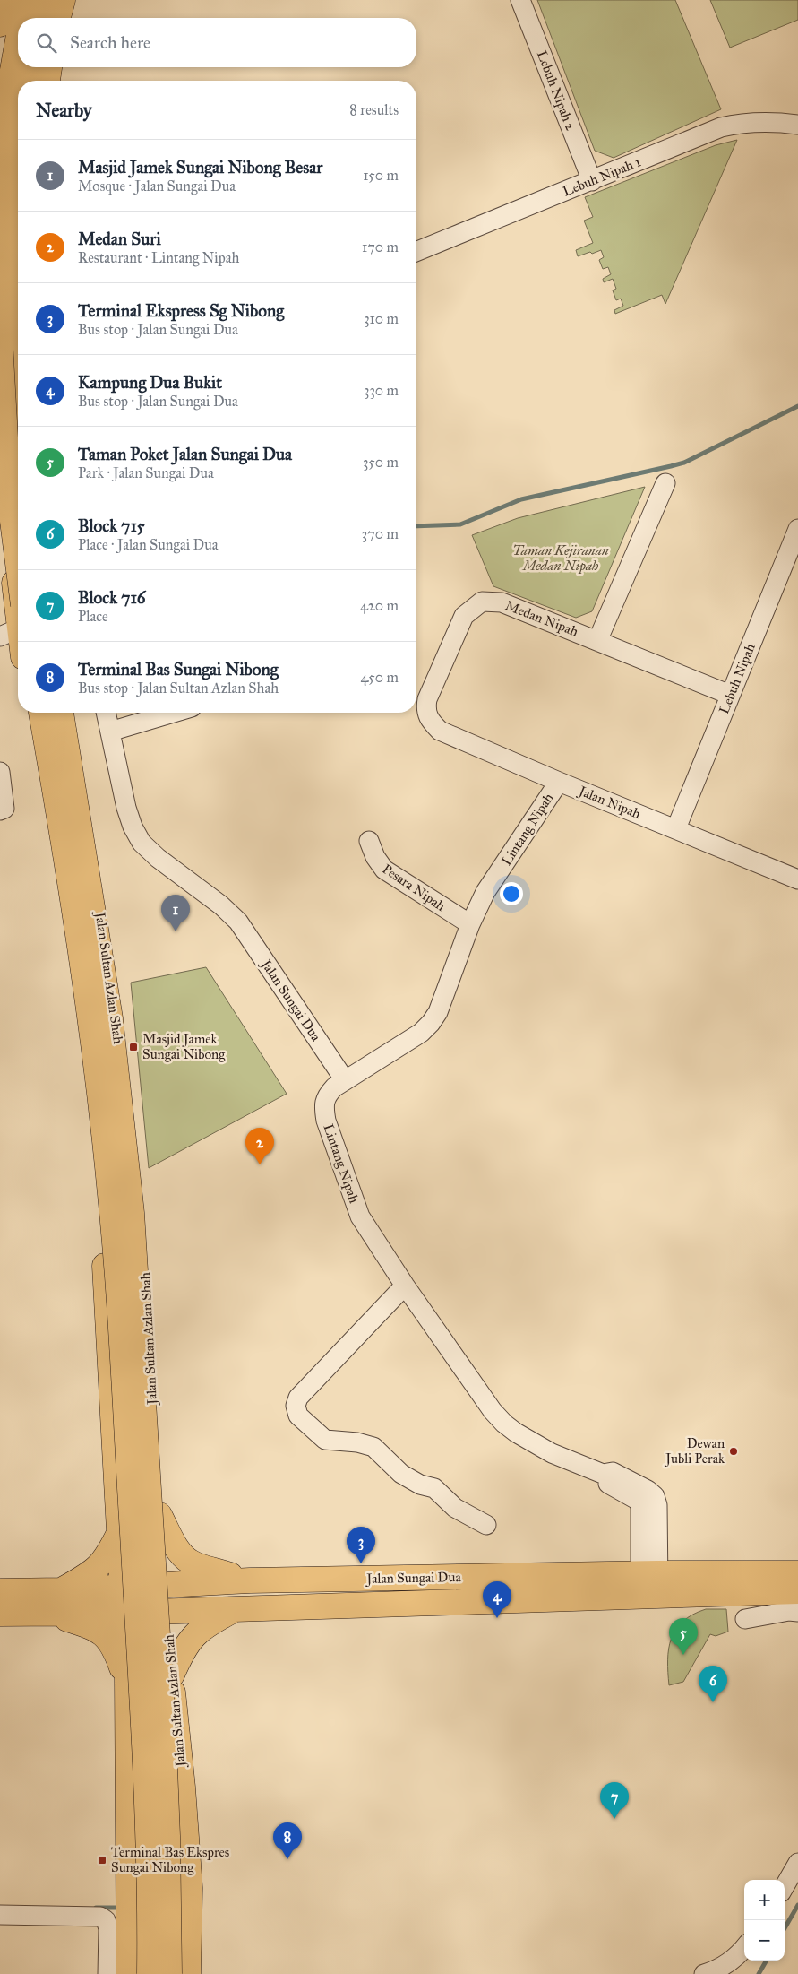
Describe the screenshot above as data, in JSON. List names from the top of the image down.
{
  "streets": {
    "main road": ["Jalan Sultan Azlan Shah", "Jalan Sungai Dua"],
    "street": [
      "Lebuh Nipah 2",
      "Lebuh Nipah 1",
      "Medan Nipah",
      "Lebuh Nipah",
      "Jalan Nipah",
      "Lintang Nipah",
      "Pesara Nipah"
    ]
  },
  "crossings": [
    ["Lebuh Nipah 2", "Lebuh Nipah 1"],
    ["Medan Nipah", "Lebuh Nipah"],
    ["Medan Nipah", "Jalan Nipah"],
    ["Lebuh Nipah", "Jalan Nipah"],
    ["Jalan Nipah", "Lintang Nipah"],
    ["Lintang Nipah", "Pesara Nipah"],
    ["Lintang Nipah", "Jalan Sungai Dua"],
    ["Jalan Sultan Azlan Shah", "Jalan Sungai Dua"]
  ],
  "parks": ["Taman Kejiranan Medan Nipah"],
  "places": {
    "transit": ["Masjid Jamek Sungai Nibong", "Terminal Bas Ekspres Sungai Nibong"],
    "other": ["Dewan Jubli Perak"]
  },
  "page": {
    "search": "Search here",
    "heading": ["Nearby", "8 results"],
    "list": [
      {
        "mark": "1",
        "name": "Masjid Jamek Sungai Nibong Besar",
        "note": "Mosque · Jalan Sungai Dua",
        "value": "150 m"
      },
      {
        "mark": "2",
        "name": "Medan Suri",
        "note": "Restaurant · Lintang Nipah",
        "value": "170 m"
      },
      {
        "mark": "3",
        "name": "Terminal Ekspress Sg Nibong",
        "note": "Bus stop · Jalan Sungai Dua",
        "value": "310 m"
      },
      {
        "mark": "4",
        "name": "Kampung Dua Bukit",
        "note": "Bus stop · Jalan Sungai Dua",
        "value": "330 m"
      },
      {
        "mark": "5",
        "name": "Taman Poket Jalan Sungai Dua",
        "note": "Park · Jalan Sungai Dua",
        "value": "350 m"
      },
      {
        "mark": "6",
        "name": "Block 715",
        "note": "Place · Jalan Sungai Dua",
        "value": "370 m"
      },
      {
        "mark": "7",
        "name": "Block 716",
        "note": "Place",
        "value": "420 m"
      },
      {
        "mark": "8",
        "name": "Terminal Bas Sungai Nibong",
        "note": "Bus stop · Jalan Sultan Azlan Shah",
        "value": "450 m"
      }
    ],
    "pins": [
      "1",
      "2",
      "3",
      "4",
      "5",
      "6",
      "7",
      "8"
    ],
    "map_buttons": ["+", "−"]
  }
}
